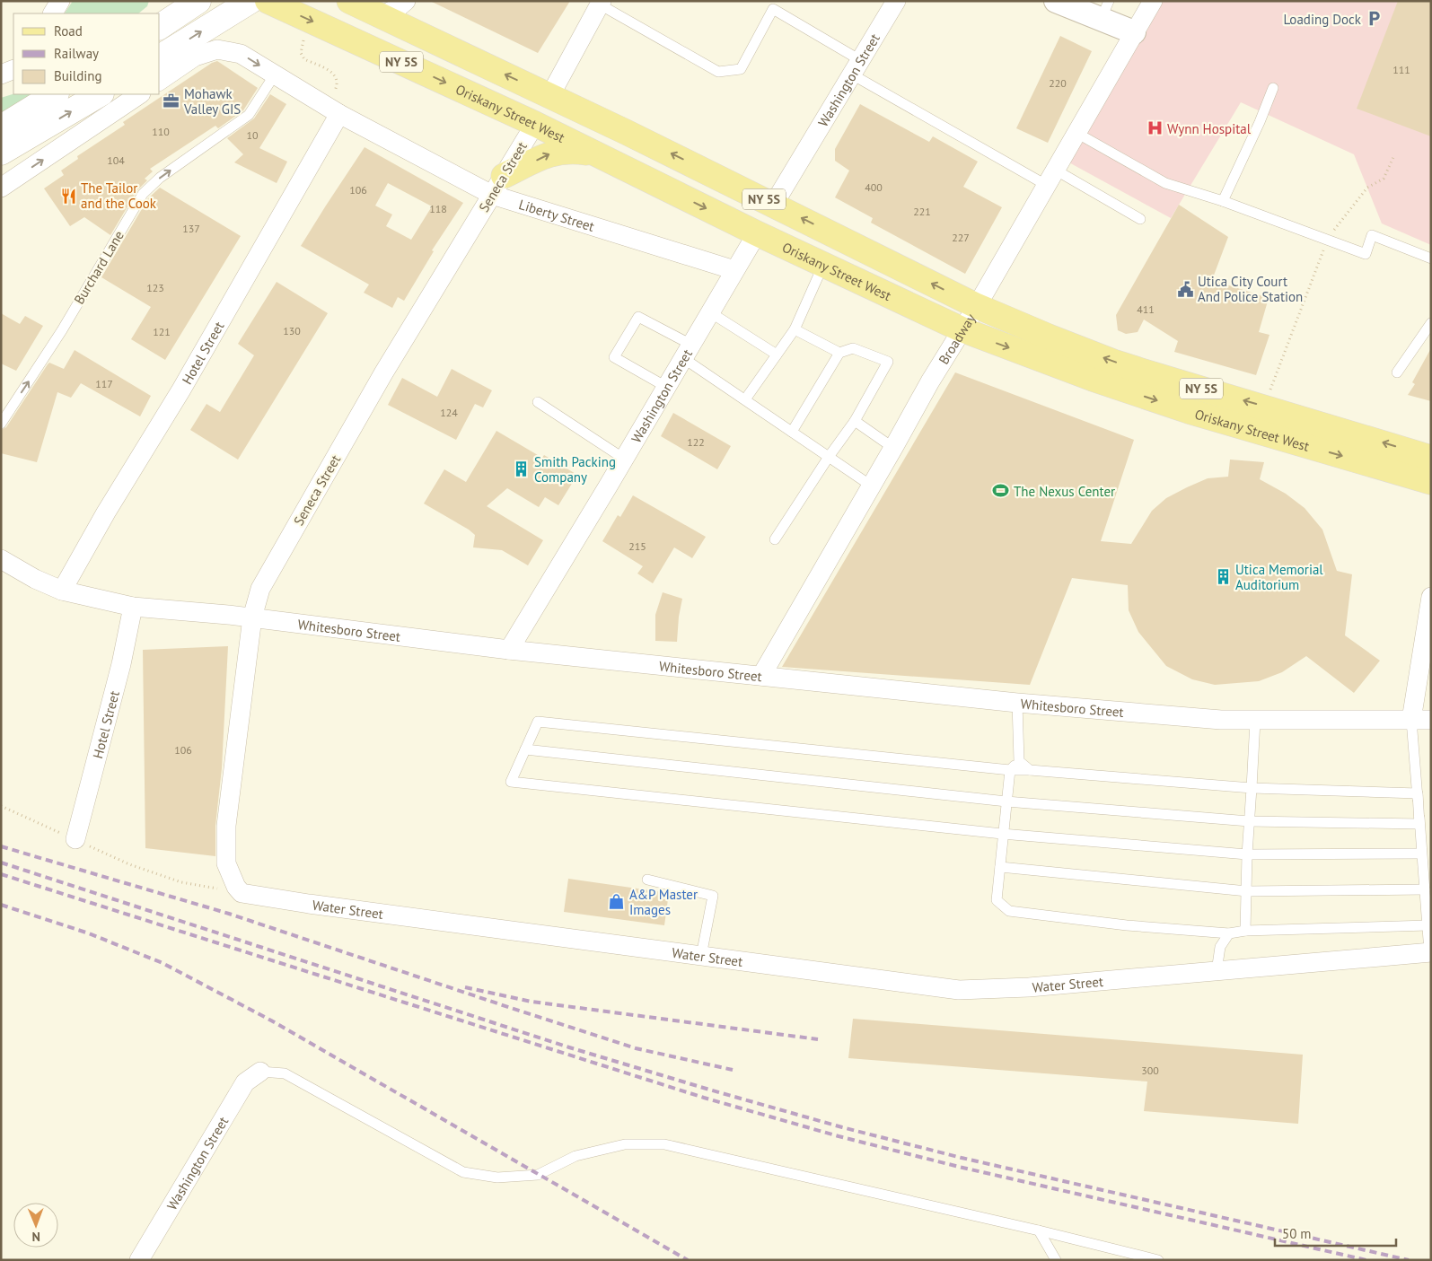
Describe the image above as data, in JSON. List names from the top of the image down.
{
  "streets": {
    "main road": ["NY 5S", "Oriskany Street West"],
    "street": [
      "Washington Street",
      "Seneca Street",
      "Liberty Street",
      "Broadway",
      "Hotel Street",
      "Whitesboro Street",
      "Water Street"
    ],
    "lane": ["Burchard Lane"]
  },
  "crossings": [
    ["Washington Street", "Oriskany Street West"],
    ["Washington Street", "Liberty Street"],
    ["Washington Street", "Whitesboro Street"],
    ["Oriskany Street West", "Seneca Street"],
    ["Oriskany Street West", "Broadway"],
    ["Seneca Street", "Liberty Street"],
    ["Seneca Street", "Whitesboro Street"],
    ["Seneca Street", "Water Street"],
    ["Liberty Street", "Burchard Lane"],
    ["Liberty Street", "Hotel Street"],
    ["Broadway", "Whitesboro Street"],
    ["Hotel Street", "Whitesboro Street"]
  ],
  "one_way": ["Burchard Lane"],
  "places": {
    "parking": ["Loading Dock"],
    "office": ["Mohawk Valley GIS"],
    "hospital": ["Wynn Hospital"],
    "restaurant": ["The Tailor and the Cook"],
    "public building": ["Utica City Court And Police Station"],
    "building": ["Smith Packing Company", "Utica Memorial Auditorium"],
    "sports": ["The Nexus Center"],
    "shop": ["A&P Master Images"]
  },
  "house_numbers": [
    "111",
    "220",
    "110",
    "10",
    "104",
    "400",
    "106",
    "118",
    "221",
    "137",
    "227",
    "123",
    "411",
    "130",
    "121",
    "117",
    "124",
    "122",
    "215",
    "106",
    "300"
  ],
  "legend": ["Road", "Railway", "Building"],
  "scale_bar": "50 m",
  "north": "bottom"
}
